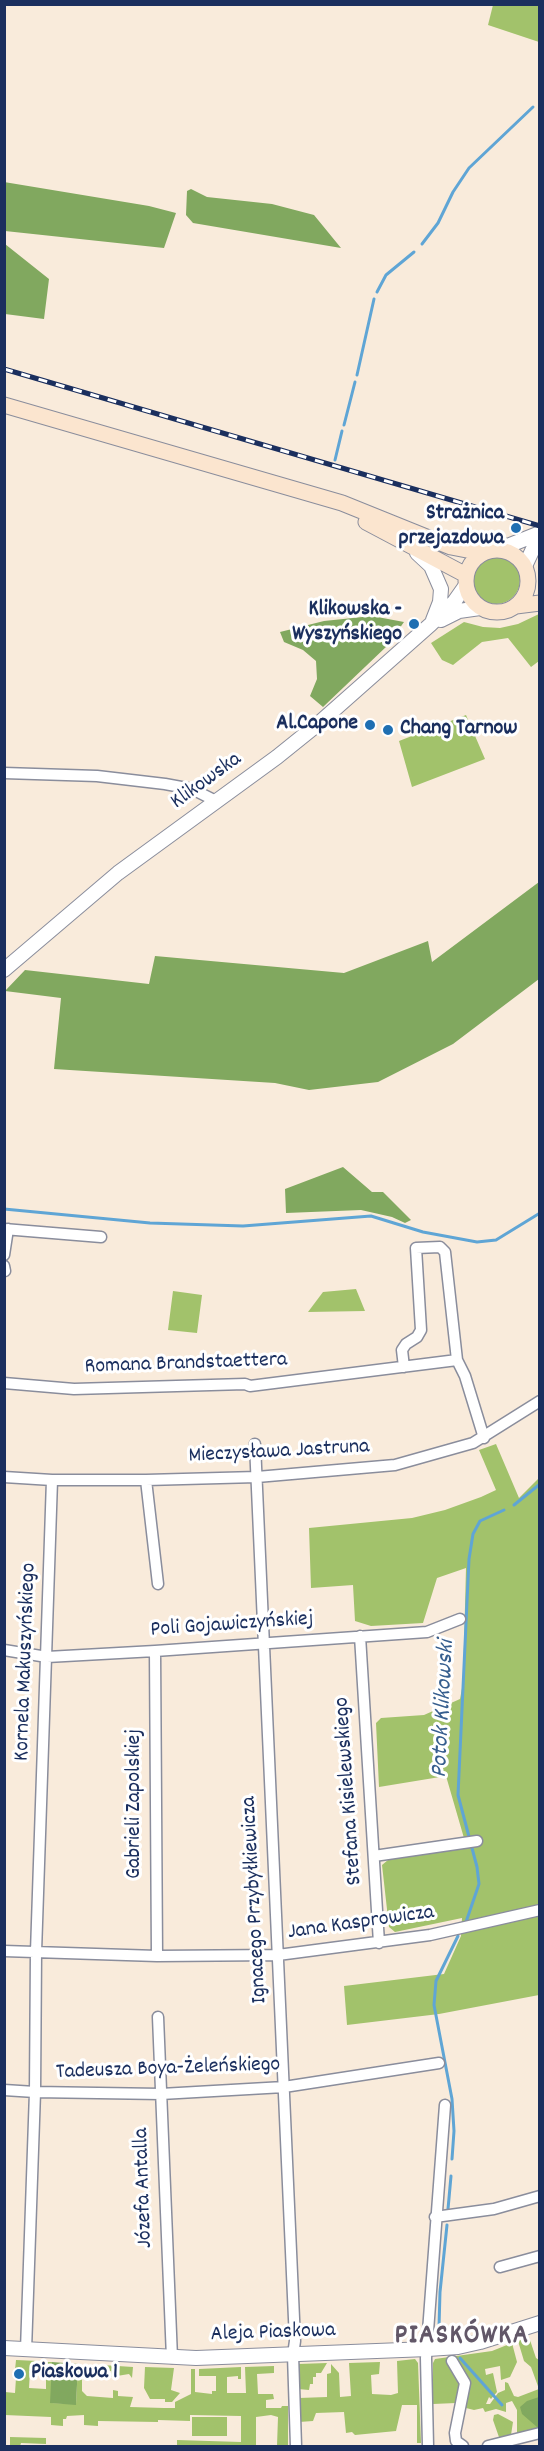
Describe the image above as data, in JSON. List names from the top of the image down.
{
  "streets": {
    "street": [
      "Klikowska",
      "Romana Brandstaettera",
      "Mieczysława Jastruna",
      "Poli Gojawiczyńskiej",
      "Kornela Makuszyńskiego",
      "Stefana Kisielewskiego",
      "Gabrieli Zapolskiej",
      "Ignacego Przybyłkiewicza",
      "Jana Kasprowicza",
      "Tadeusza Boya-Żeleńskiego",
      "Józefa Antalla",
      "Aleja Piaskowa"
    ]
  },
  "crossings": [
    ["Mieczysława Jastruna", "Kornela Makuszyńskiego"],
    ["Mieczysława Jastruna", "Ignacego Przybyłkiewicza"],
    ["Poli Gojawiczyńskiej", "Kornela Makuszyńskiego"],
    ["Poli Gojawiczyńskiej", "Stefana Kisielewskiego"],
    ["Poli Gojawiczyńskiej", "Gabrieli Zapolskiej"],
    ["Poli Gojawiczyńskiej", "Ignacego Przybyłkiewicza"],
    ["Kornela Makuszyńskiego", "Jana Kasprowicza"],
    ["Kornela Makuszyńskiego", "Tadeusza Boya-Żeleńskiego"],
    ["Kornela Makuszyńskiego", "Aleja Piaskowa"],
    ["Stefana Kisielewskiego", "Jana Kasprowicza"],
    ["Gabrieli Zapolskiej", "Jana Kasprowicza"],
    ["Ignacego Przybyłkiewicza", "Jana Kasprowicza"],
    ["Ignacego Przybyłkiewicza", "Tadeusza Boya-Żeleńskiego"],
    ["Ignacego Przybyłkiewicza", "Aleja Piaskowa"],
    ["Tadeusza Boya-Żeleńskiego", "Józefa Antalla"],
    ["Józefa Antalla", "Aleja Piaskowa"]
  ],
  "districts": ["PIASKÓWKA"],
  "water": ["Potok Klikowski"],
  "places": [
    "Strażnica przejazdowa",
    "Klikowska - Wyszyńskiego",
    "Al.Capone",
    "Chang Tarnow",
    "Piaskowa 1"
  ]
}
